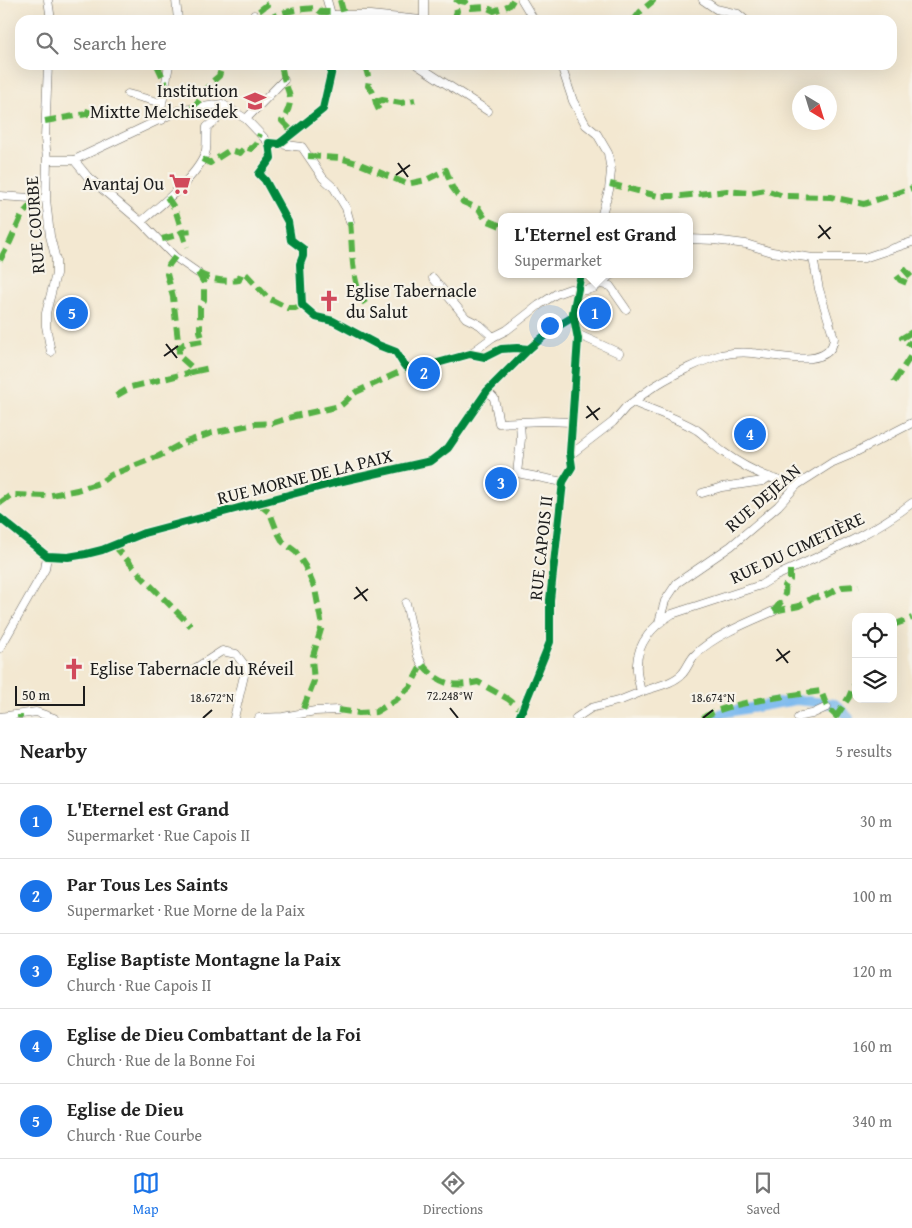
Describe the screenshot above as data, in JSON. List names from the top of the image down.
{
  "streets": {
    "street": [
      "RUE COURBE",
      "RUE MORNE DE LA PAIX",
      "RUE DEJEAN",
      "RUE CAPOIS II",
      "RUE DU CIMETIÈRE"
    ]
  },
  "crossings": [
    ["RUE MORNE DE LA PAIX", "RUE CAPOIS II"],
    ["RUE DEJEAN", "RUE DU CIMETIÈRE"]
  ],
  "places": {
    "school or university": ["Institution Mixtte Melchisedek"],
    "supermarket": ["Avantaj Ou"],
    "church": ["Eglise Tabernacle du Salut", "Eglise Tabernacle du Réveil"]
  },
  "scale_bar": "50 m",
  "north": "bottom right",
  "page": {
    "search": "Search here",
    "popup": ["L'Eternel est Grand", "Supermarket"],
    "pins": [
      "1",
      "5",
      "2",
      "4",
      "3"
    ],
    "scale": "50 m",
    "heading": ["Nearby", "5 results"],
    "list": [
      {
        "mark": "1",
        "name": "L'Eternel est Grand",
        "note": "Supermarket · Rue Capois II",
        "value": "30 m"
      },
      {
        "mark": "2",
        "name": "Par Tous Les Saints",
        "note": "Supermarket · Rue Morne de la Paix",
        "value": "100 m"
      },
      {
        "mark": "3",
        "name": "Eglise Baptiste Montagne la Paix",
        "note": "Church · Rue Capois II",
        "value": "120 m"
      },
      {
        "mark": "4",
        "name": "Eglise de Dieu Combattant de la Foi",
        "note": "Church · Rue de la Bonne Foi",
        "value": "160 m"
      },
      {
        "mark": "5",
        "name": "Eglise de Dieu",
        "note": "Church · Rue Courbe",
        "value": "340 m"
      }
    ],
    "nav": ["Map", "Directions", "Saved"]
  },
  "coordinates": ["72.248°W", "18.672°N", "18.674°N"]
}
